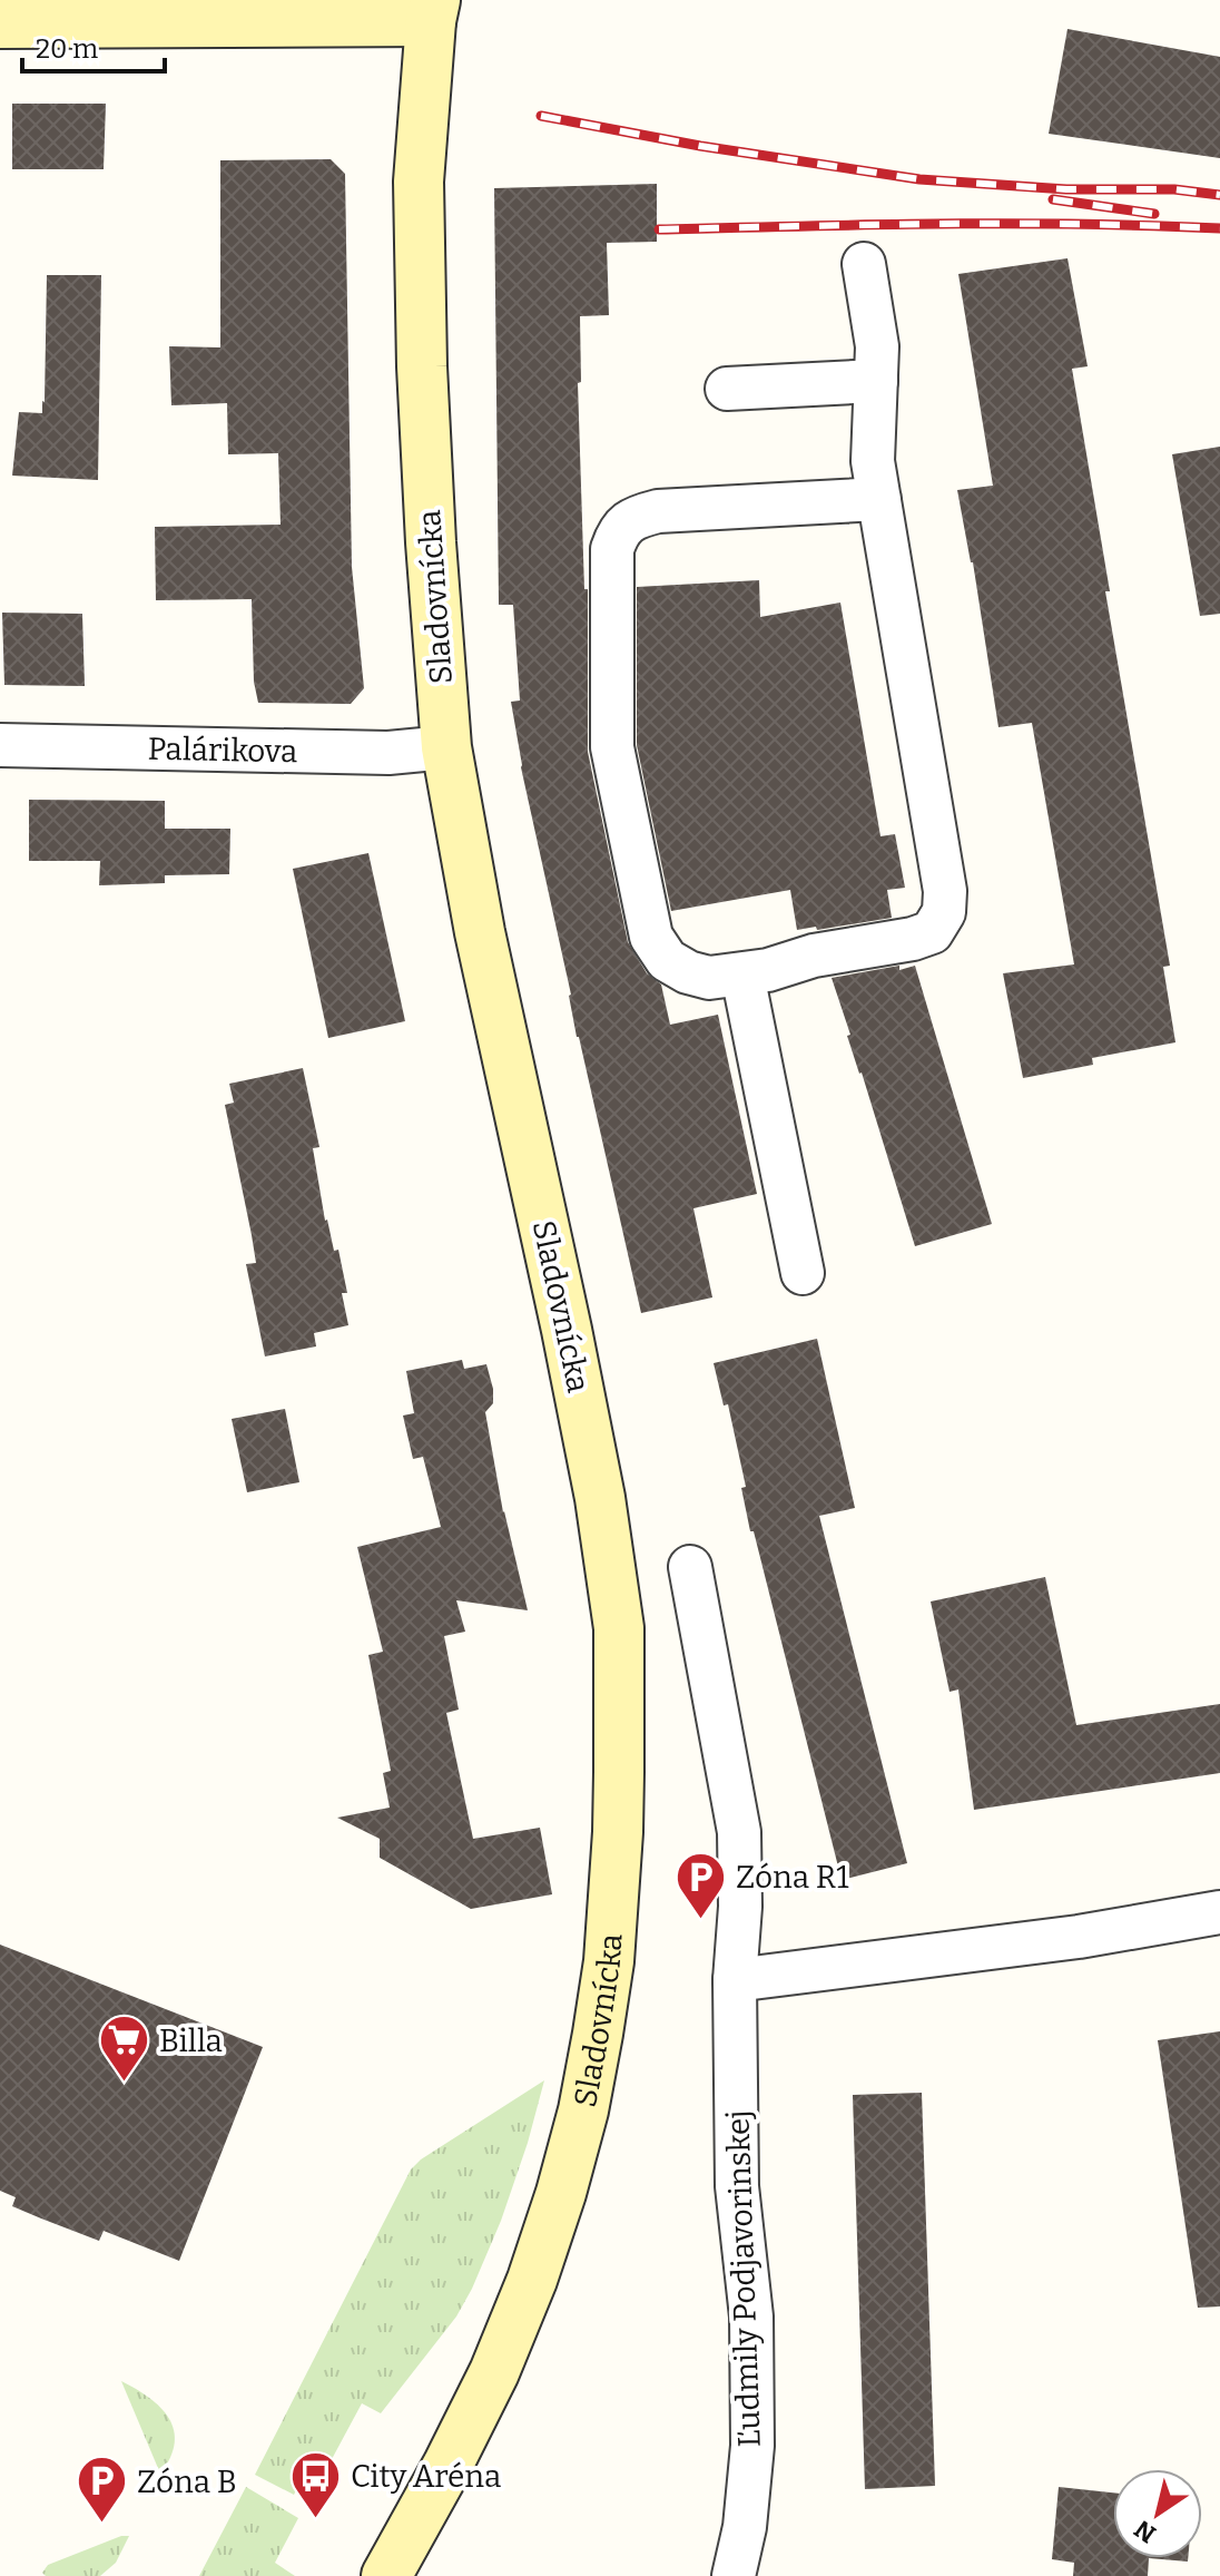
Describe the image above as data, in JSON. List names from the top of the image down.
{
  "streets": {
    "street": ["Sladovnícka", "Palárikova", "Ľudmily Podjavorinskej"]
  },
  "crossings": [
    ["Sladovnícka", "Palárikova"]
  ],
  "places": {
    "parking": ["Zóna R1", "Zóna B"],
    "supermarket": ["Billa"],
    "bus stop": ["City Aréna"]
  },
  "scale_bar": "20 m",
  "north": "bottom left"
}
